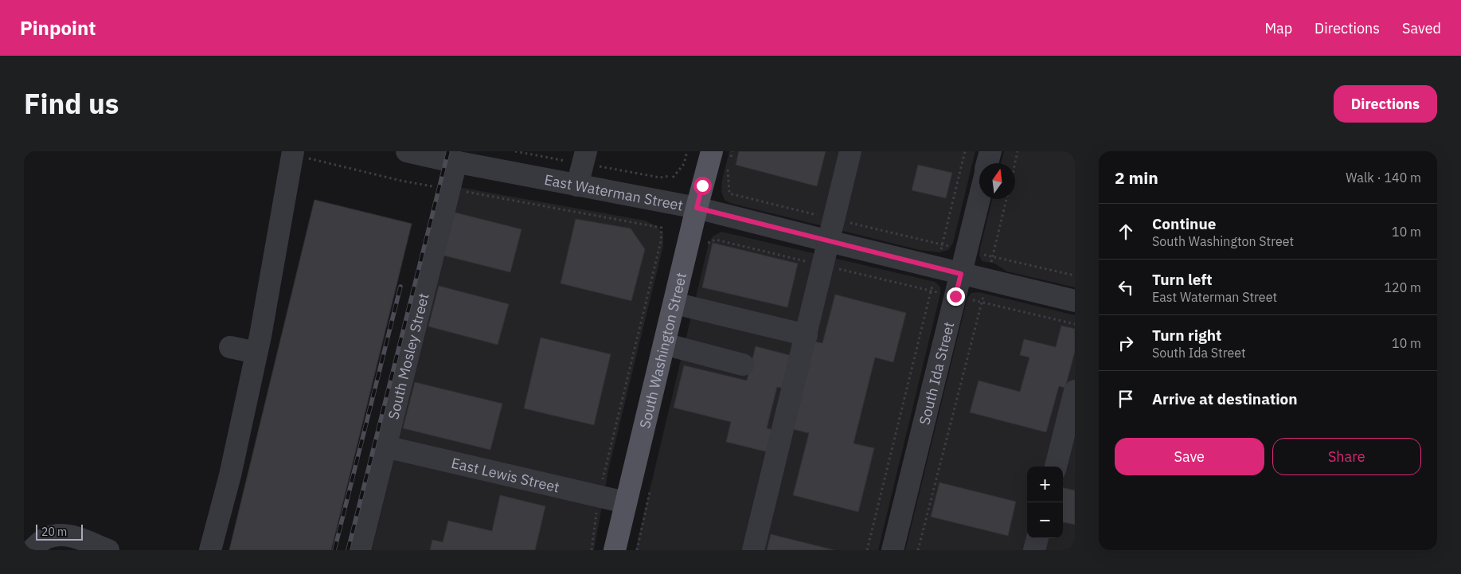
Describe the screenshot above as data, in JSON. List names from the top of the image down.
{
  "streets": {
    "main road": ["South Washington Street"],
    "street": [
      "East Waterman Street",
      "South Mosley Street",
      "South Ida Street",
      "East Lewis Street"
    ]
  },
  "crossings": [
    ["East Waterman Street", "South Washington Street"],
    ["East Waterman Street", "South Mosley Street"],
    ["East Waterman Street", "South Ida Street"],
    ["South Washington Street", "East Lewis Street"],
    ["South Mosley Street", "East Lewis Street"]
  ],
  "scale_bar": "20 m",
  "north": "top",
  "page": {
    "header": "Pinpoint",
    "nav": ["Map", "Directions", "Saved"],
    "title": "Find us",
    "buttons": [
      "Directions",
      ["Save", "Share"]
    ],
    "heading": ["2 min", "Walk · 140 m"],
    "list": [
      ["Continue", "South Washington Street", "10 m"],
      ["Turn left", "East Waterman Street", "120 m"],
      ["Turn right", "South Ida Street", "10 m"],
      "Arrive at destination"
    ],
    "map_buttons": ["+", "−"],
    "scale": "20 m"
  }
}
